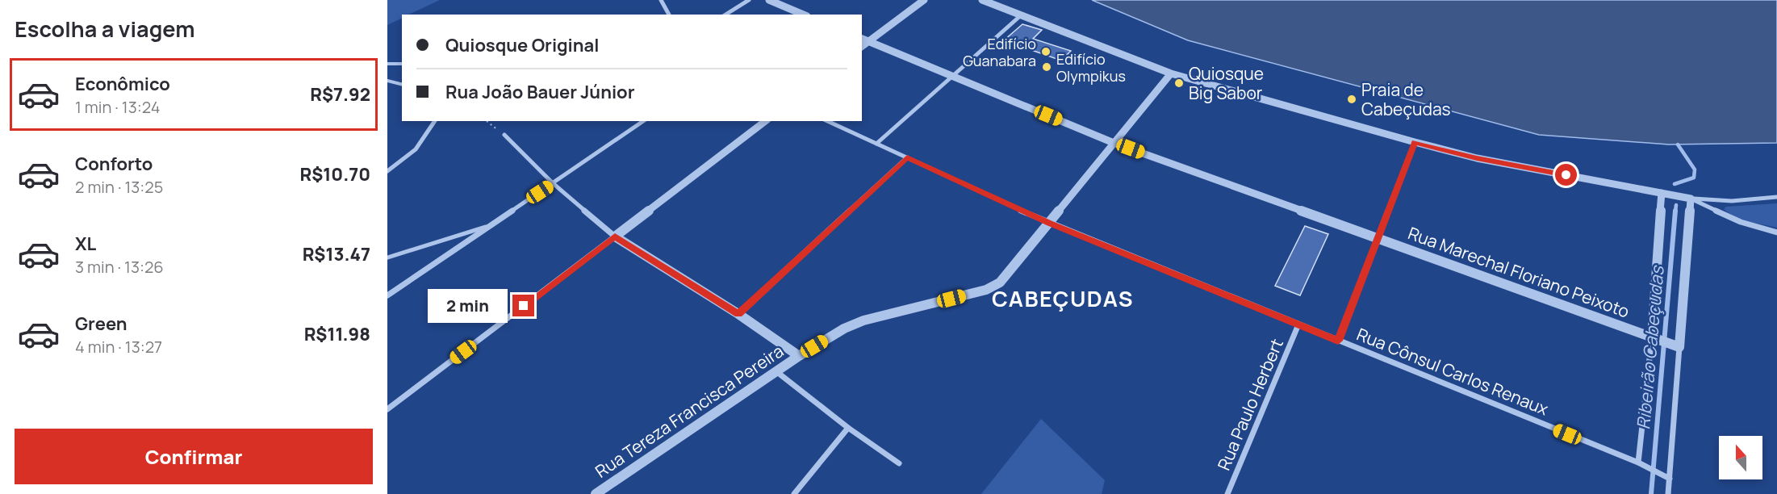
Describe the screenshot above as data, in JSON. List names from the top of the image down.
{
  "streets": {
    "street": [
      "Rua Marechal Floriano Peixoto",
      "Rua Cônsul Carlos Renaux",
      "Rua Paulo Herbert",
      "Rua Tereza Francisca Pereira"
    ]
  },
  "crossings": [
    ["Rua Marechal Floriano Peixoto", "Rua Tereza Francisca Pereira"],
    ["Rua Cônsul Carlos Renaux", "Rua Paulo Herbert"],
    ["Rua Cônsul Carlos Renaux", "Rua Tereza Francisca Pereira"]
  ],
  "districts": ["CABEÇUDAS"],
  "water": ["Ribeirão Cabeçudas"],
  "places": [
    "Edifício Guanabara",
    "Edifício Olympikus",
    "Quiosque Big Sabor",
    "Praia de Cabeçudas"
  ],
  "north": "top",
  "page": {
    "heading": "Escolha a viagem",
    "banner": ["Quiosque Original", "Rua João Bauer Júnior"],
    "list": [
      {
        "name": "Econômico",
        "note": "1 min · 13:24",
        "value": "R$7.92"
      },
      {
        "name": "Conforto",
        "note": "2 min · 13:25",
        "value": "R$10.70"
      },
      {
        "name": "XL",
        "note": "3 min · 13:26",
        "value": "R$13.47"
      },
      {
        "name": "Green",
        "note": "4 min · 13:27",
        "value": "R$11.98"
      }
    ],
    "bubble": "2 min",
    "buttons": "Confirmar"
  }
}
